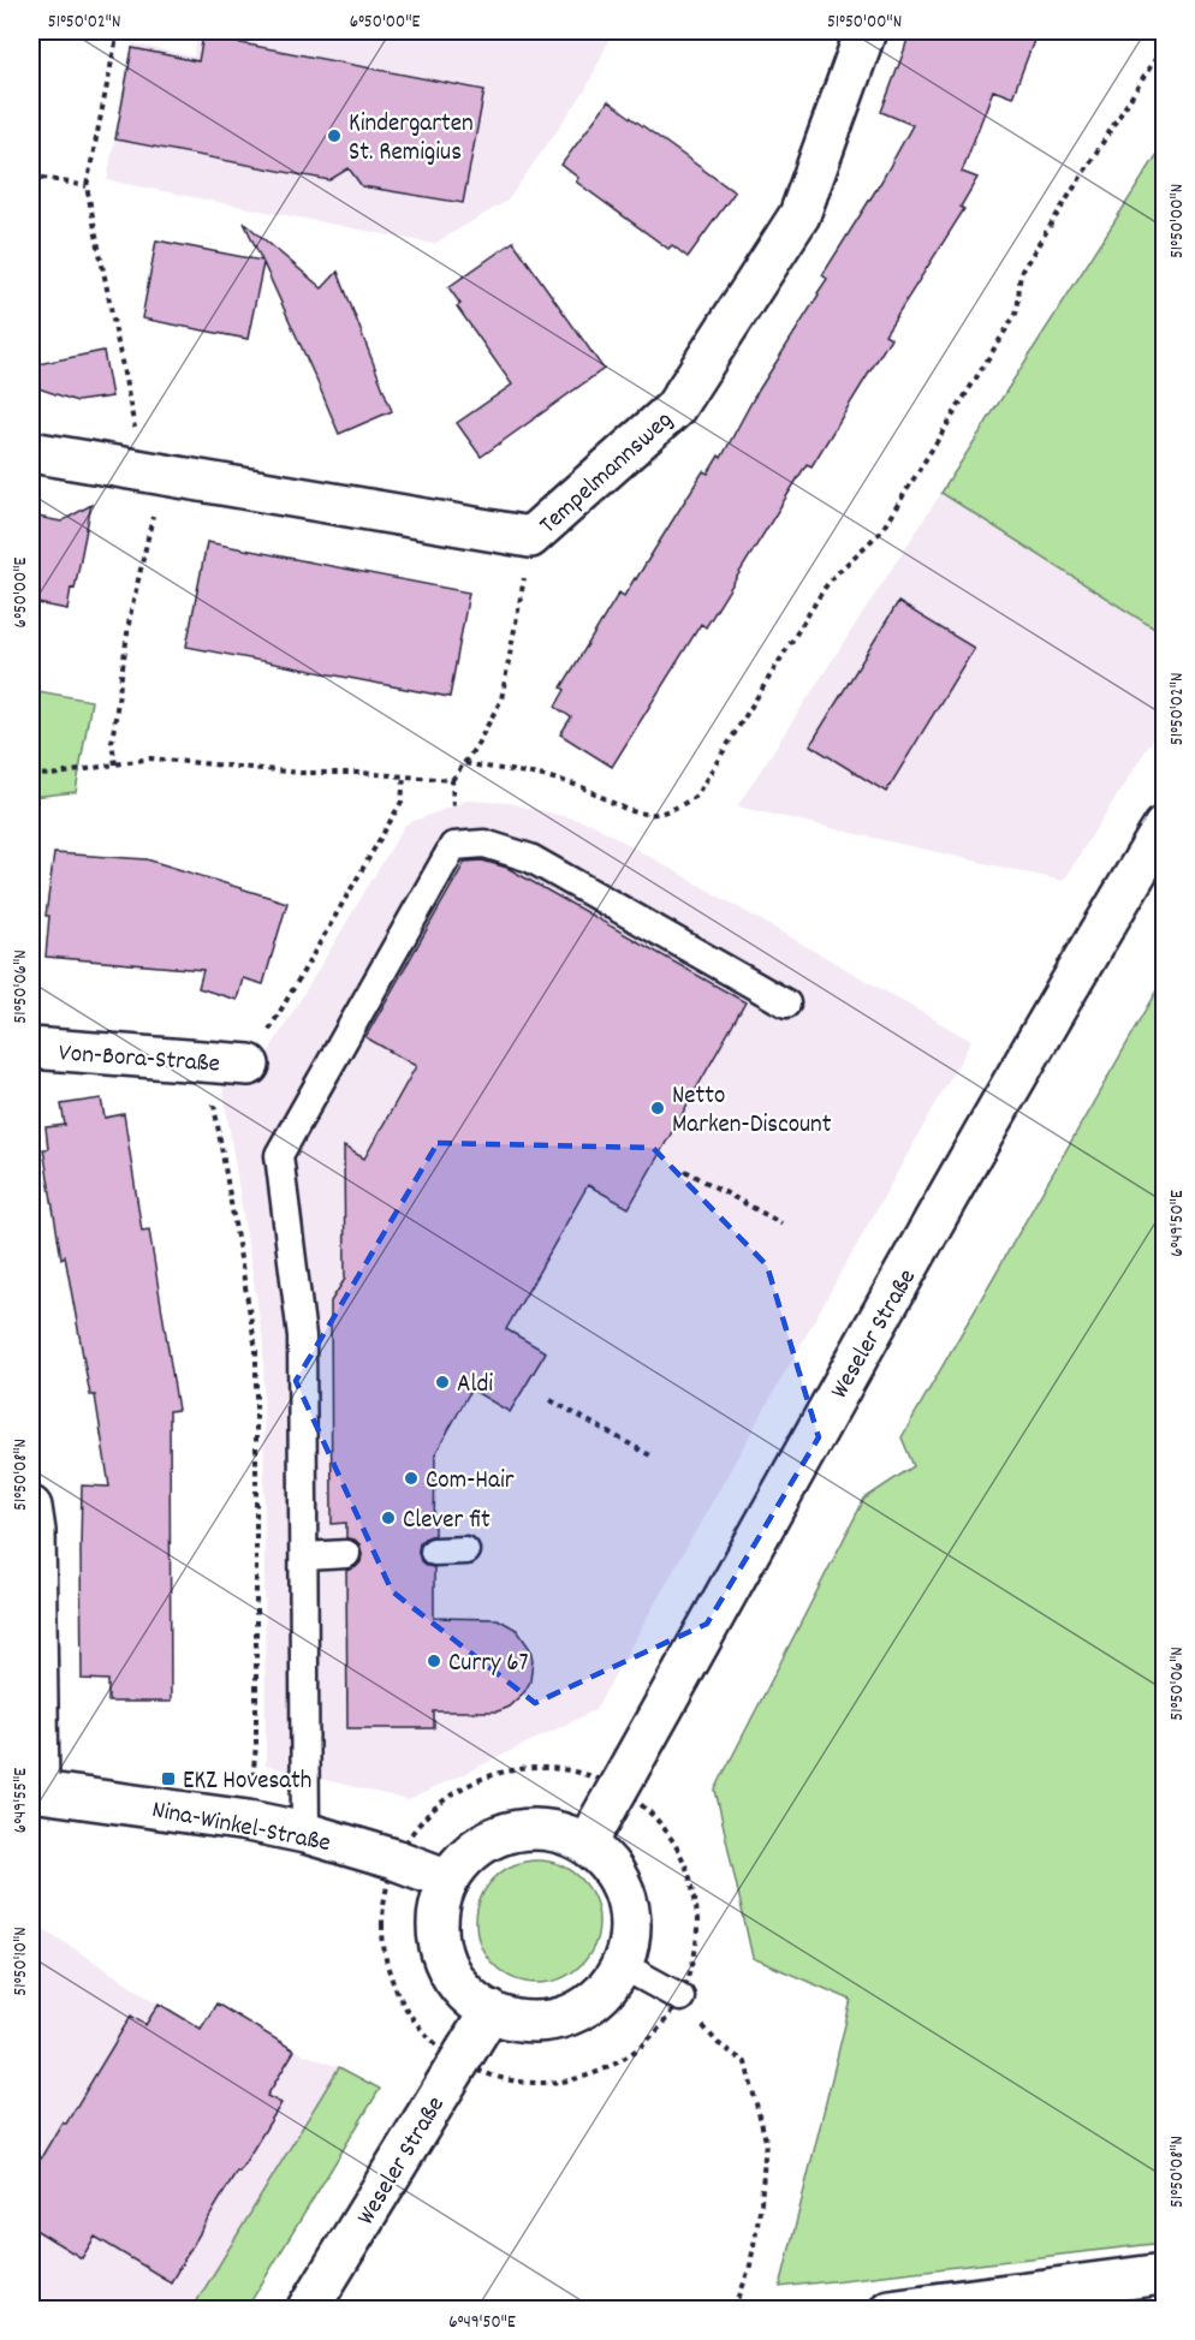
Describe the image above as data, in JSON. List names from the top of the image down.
{
  "streets": {
    "street": [
      "Tempelmannsweg",
      "Von-Bora-Straße",
      "Weseler Straße",
      "Nina-Winkel-Straße"
    ]
  },
  "crossings": [
    ["Weseler Straße", "Nina-Winkel-Straße"]
  ],
  "places": {
    "other": [
      "Kindergarten St. Remigius",
      "Netto Marken-Discount",
      "Aldi",
      "Com-Hair",
      "Clever fit",
      "Curry 67"
    ],
    "transit": ["EKZ Hovesath"]
  },
  "coordinates": [
    "51°50'02\"N",
    "6°50'00\"E",
    "51°50'00\"N",
    "51°50'06\"N",
    "6°49'50\"E",
    "51°50'08\"N",
    "6°49'55\"E",
    "51°50'10\"N"
  ]
}
